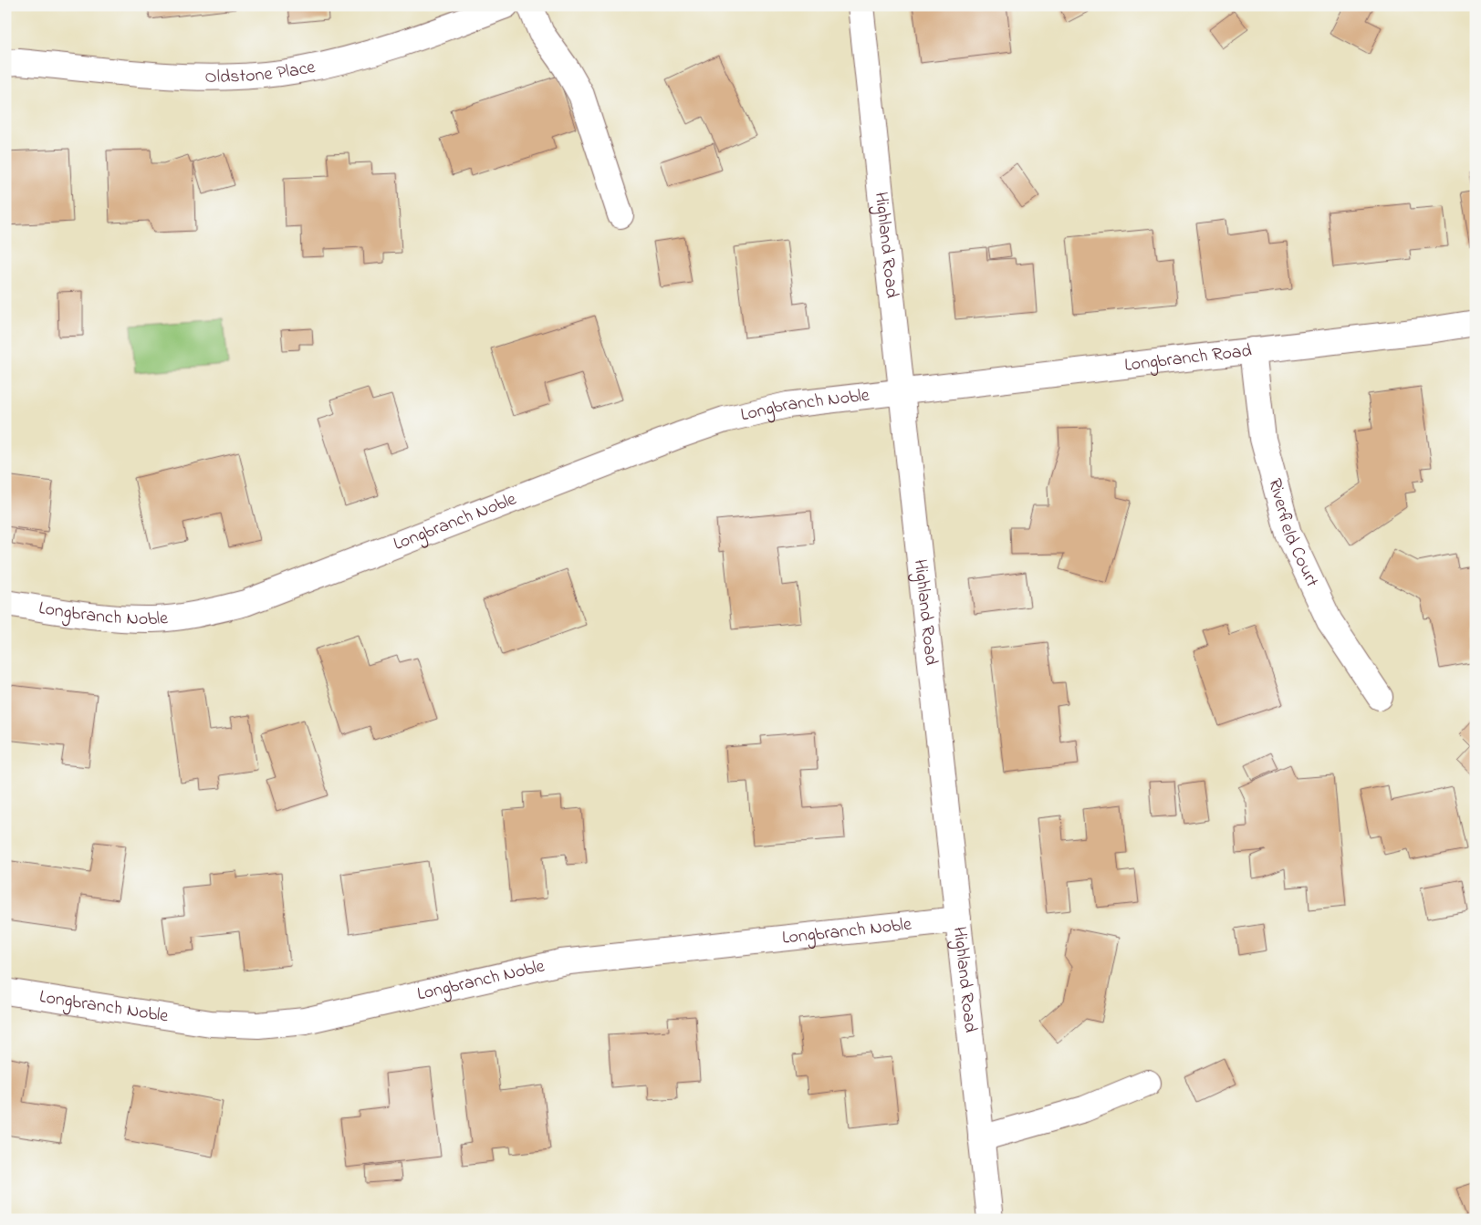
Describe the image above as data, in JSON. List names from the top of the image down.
{
  "streets": {
    "street": [
      "Oldstone Place",
      "Highland Road",
      "Longbranch Road",
      "Longbranch Noble",
      "Riverfield Court"
    ]
  },
  "crossings": [
    ["Highland Road", "Longbranch Road"],
    ["Highland Road", "Longbranch Noble"],
    ["Longbranch Road", "Longbranch Noble"],
    ["Longbranch Road", "Riverfield Court"]
  ]
}
